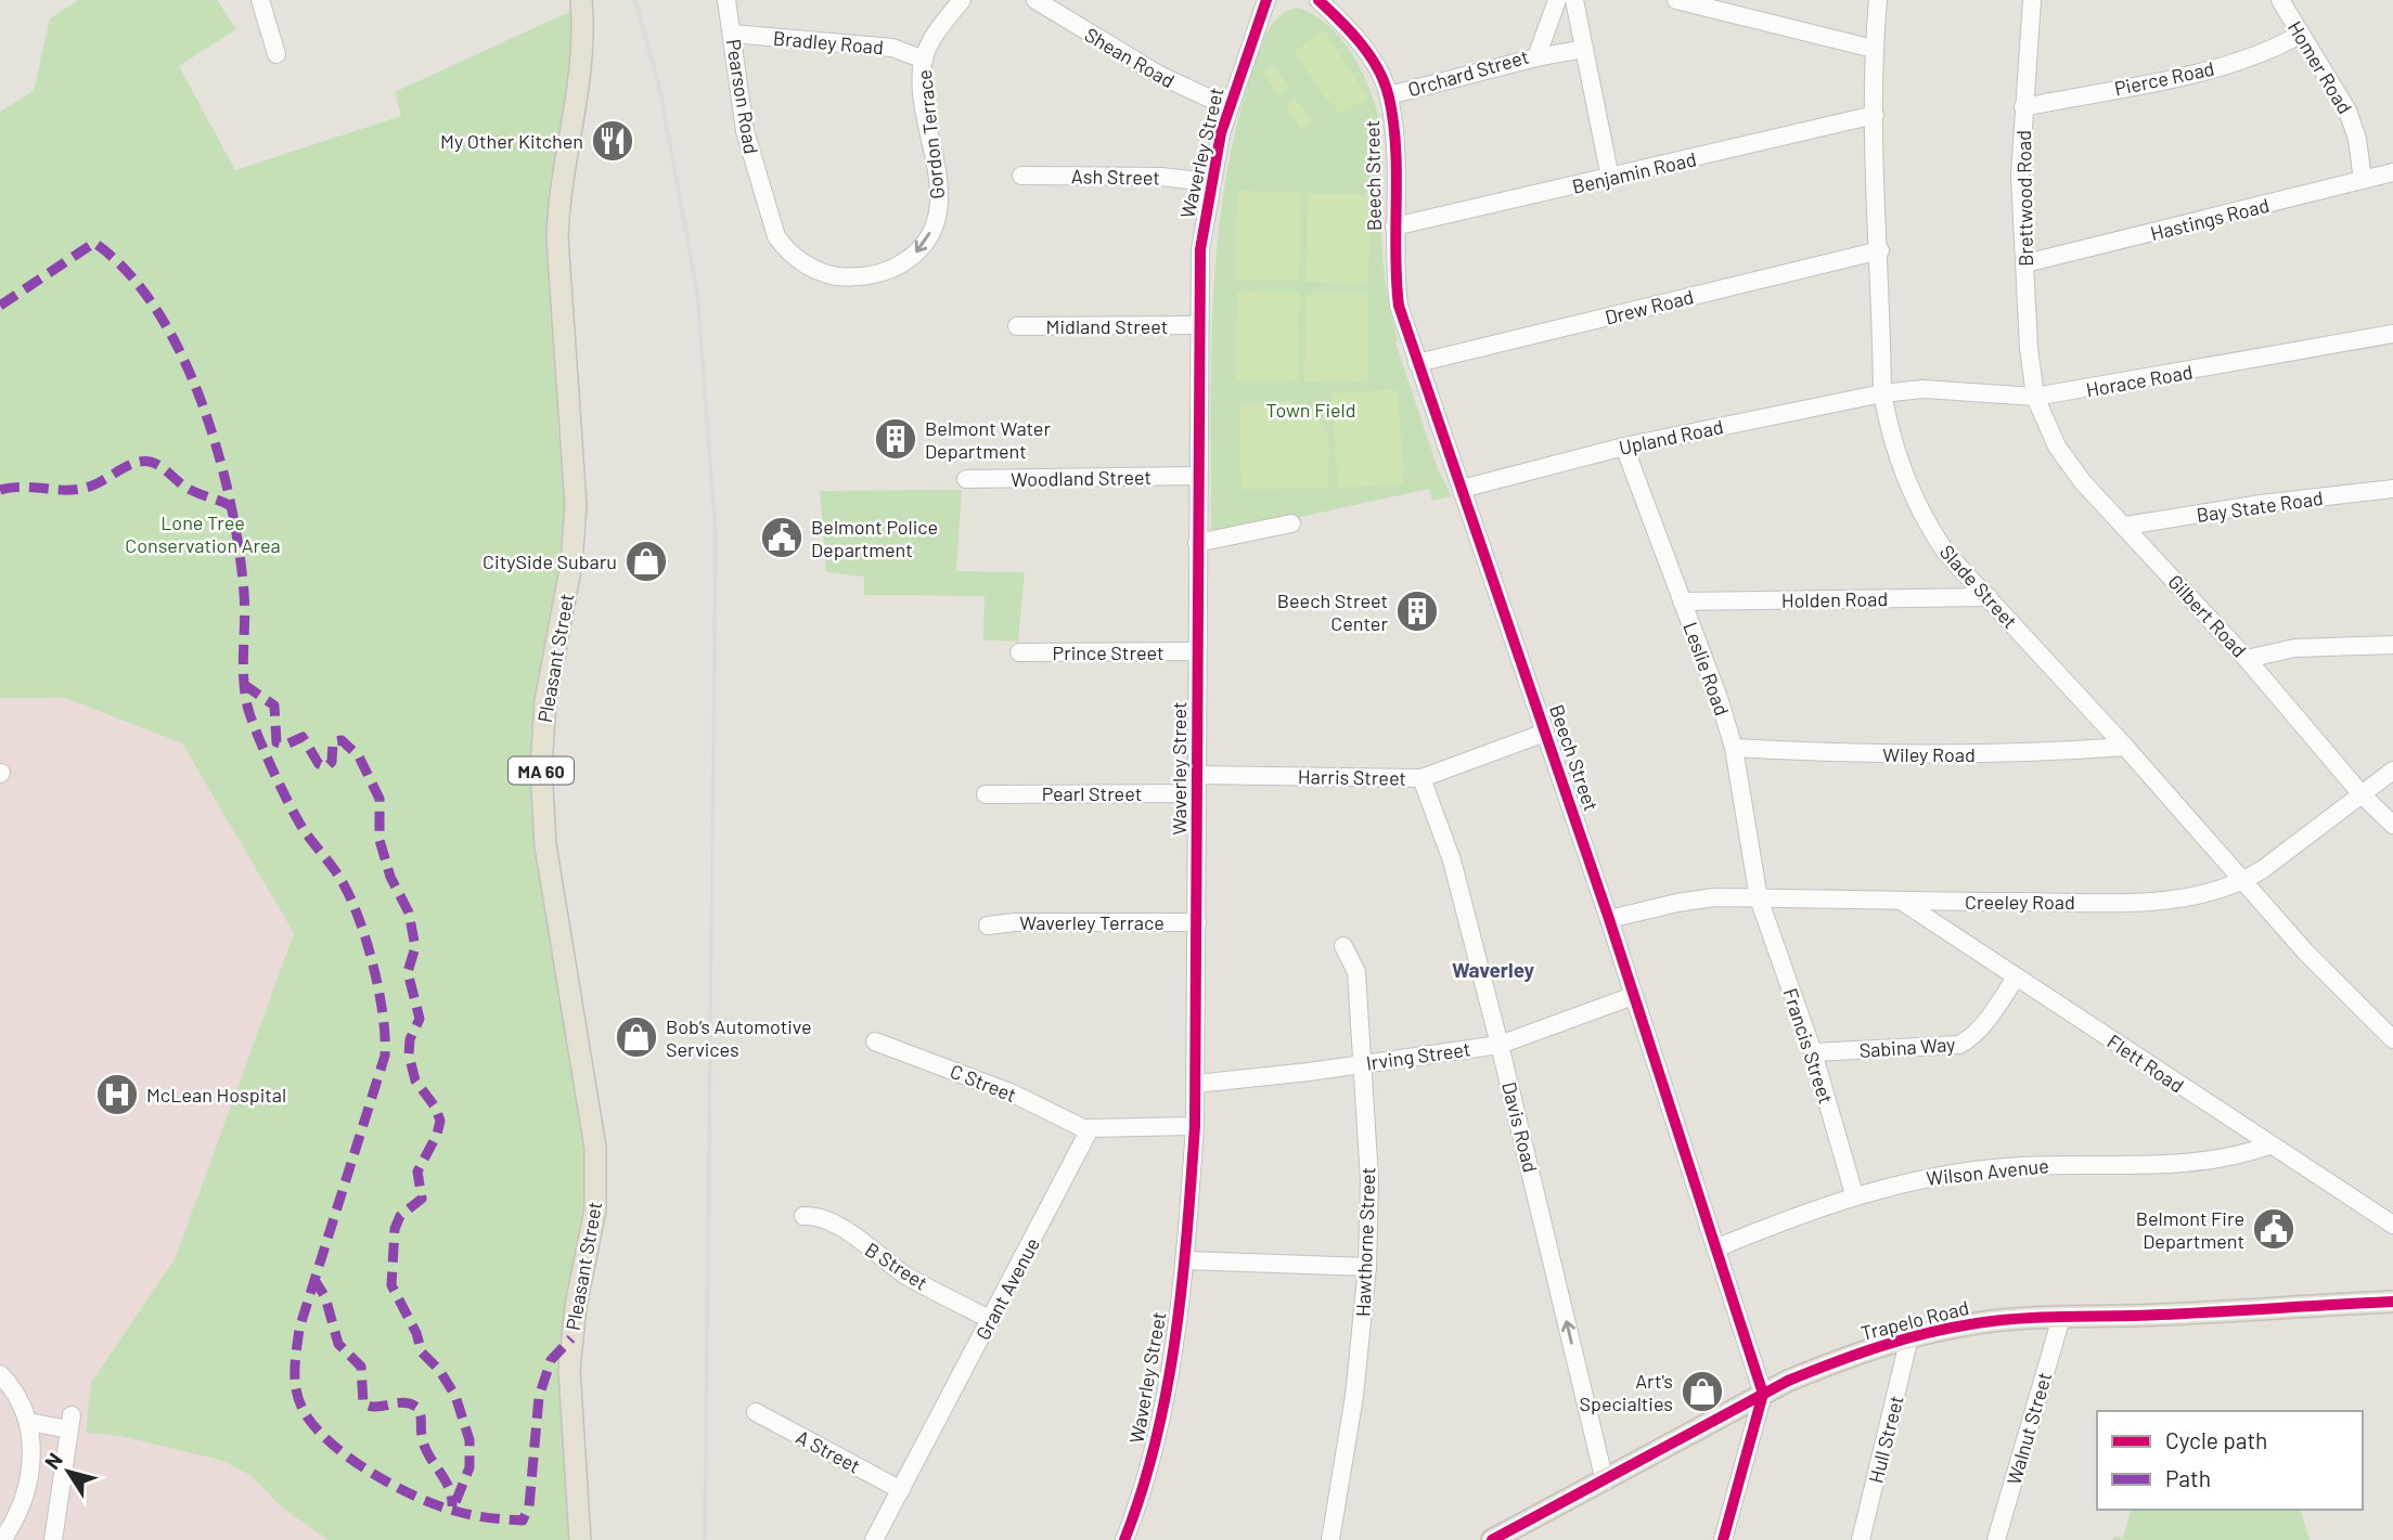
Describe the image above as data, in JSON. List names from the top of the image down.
{
  "streets": {
    "main road": ["Pleasant Street", "MA 60", "Trapelo Road"],
    "street": [
      "Bradley Road",
      "Shean Road",
      "Homer Road",
      "Orchard Street",
      "Pierce Road",
      "Pearson Road",
      "Gordon Terrace",
      "Waverley Street",
      "Benjamin Road",
      "Beech Street",
      "Ash Street",
      "Brettwood Road",
      "Hastings Road",
      "Drew Road",
      "Midland Street",
      "Horace Road",
      "Upland Road",
      "Woodland Street",
      "Bay State Road",
      "Slade Street",
      "Holden Road",
      "Gilbert Road",
      "Prince Street",
      "Leslie Road",
      "Wiley Road",
      "Harris Street",
      "Pearl Street",
      "Creeley Road",
      "Waverley Terrace",
      "Francis Street",
      "Sabina Way",
      "Irving Street",
      "Flett Road",
      "C Street",
      "Davis Road",
      "Wilson Avenue",
      "Hawthorne Street",
      "B Street",
      "Grant Avenue",
      "Walnut Street",
      "Hull Street",
      "A Street"
    ]
  },
  "crossings": [
    ["Bradley Road", "Pearson Road"],
    ["Bradley Road", "Gordon Terrace"],
    ["Shean Road", "Waverley Street"],
    ["Homer Road", "Pierce Road"],
    ["Homer Road", "Hastings Road"],
    ["Orchard Street", "Beech Street"],
    ["Pierce Road", "Brettwood Road"],
    ["Pearson Road", "Gordon Terrace"],
    ["Waverley Street", "Ash Street"],
    ["Waverley Street", "Midland Street"],
    ["Waverley Street", "Woodland Street"],
    ["Waverley Street", "Prince Street"],
    ["Waverley Street", "Harris Street"],
    ["Waverley Street", "Pearl Street"],
    ["Waverley Street", "Waverley Terrace"],
    ["Waverley Street", "Irving Street"],
    ["Benjamin Road", "Beech Street"],
    ["Benjamin Road", "Slade Street"],
    ["Beech Street", "Drew Road"],
    ["Beech Street", "Upland Road"],
    ["Beech Street", "Harris Street"],
    ["Beech Street", "Creeley Road"],
    ["Beech Street", "Irving Street"],
    ["Beech Street", "Wilson Avenue"],
    ["Beech Street", "Trapelo Road"],
    ["Brettwood Road", "Hastings Road"],
    ["Brettwood Road", "Horace Road"],
    ["Brettwood Road", "Gilbert Road"],
    ["Drew Road", "Slade Street"],
    ["Horace Road", "Upland Road"],
    ["Horace Road", "Slade Street"],
    ["Horace Road", "Gilbert Road"],
    ["Upland Road", "Slade Street"],
    ["Upland Road", "Leslie Road"],
    ["Bay State Road", "Gilbert Road"],
    ["Slade Street", "Holden Road"],
    ["Slade Street", "Wiley Road"],
    ["Slade Street", "Creeley Road"],
    ["Holden Road", "Leslie Road"],
    ["Gilbert Road", "Creeley Road"],
    ["Leslie Road", "Wiley Road"],
    ["Leslie Road", "Creeley Road"],
    ["Leslie Road", "Francis Street"],
    ["Harris Street", "Pearl Street"],
    ["Harris Street", "Davis Road"],
    ["Creeley Road", "Francis Street"],
    ["Creeley Road", "Flett Road"],
    ["Francis Street", "Sabina Way"],
    ["Francis Street", "Wilson Avenue"],
    ["Sabina Way", "Flett Road"],
    ["Irving Street", "Davis Road"],
    ["Irving Street", "Hawthorne Street"],
    ["Flett Road", "Wilson Avenue"],
    ["C Street", "Grant Avenue"],
    ["Davis Road", "Trapelo Road"],
    ["B Street", "Grant Avenue"],
    ["Grant Avenue", "A Street"],
    ["Trapelo Road", "Walnut Street"],
    ["Trapelo Road", "Hull Street"]
  ],
  "one_way": ["Davis Road"],
  "districts": ["Waverley"],
  "parks": ["Town Field", "Lone Tree Conservation Area"],
  "places": {
    "restaurant": ["My Other Kitchen"],
    "building": ["Belmont Water Department", "Beech Street Center"],
    "public building": ["Belmont Police Department", "Belmont Fire Department"],
    "shop": ["CitySide Subaru", "Bob’s Automotive Services", "Art's Specialties"],
    "hospital": ["McLean Hospital"]
  },
  "legend": ["Cycle path", "Path"],
  "north": "top left"
}
